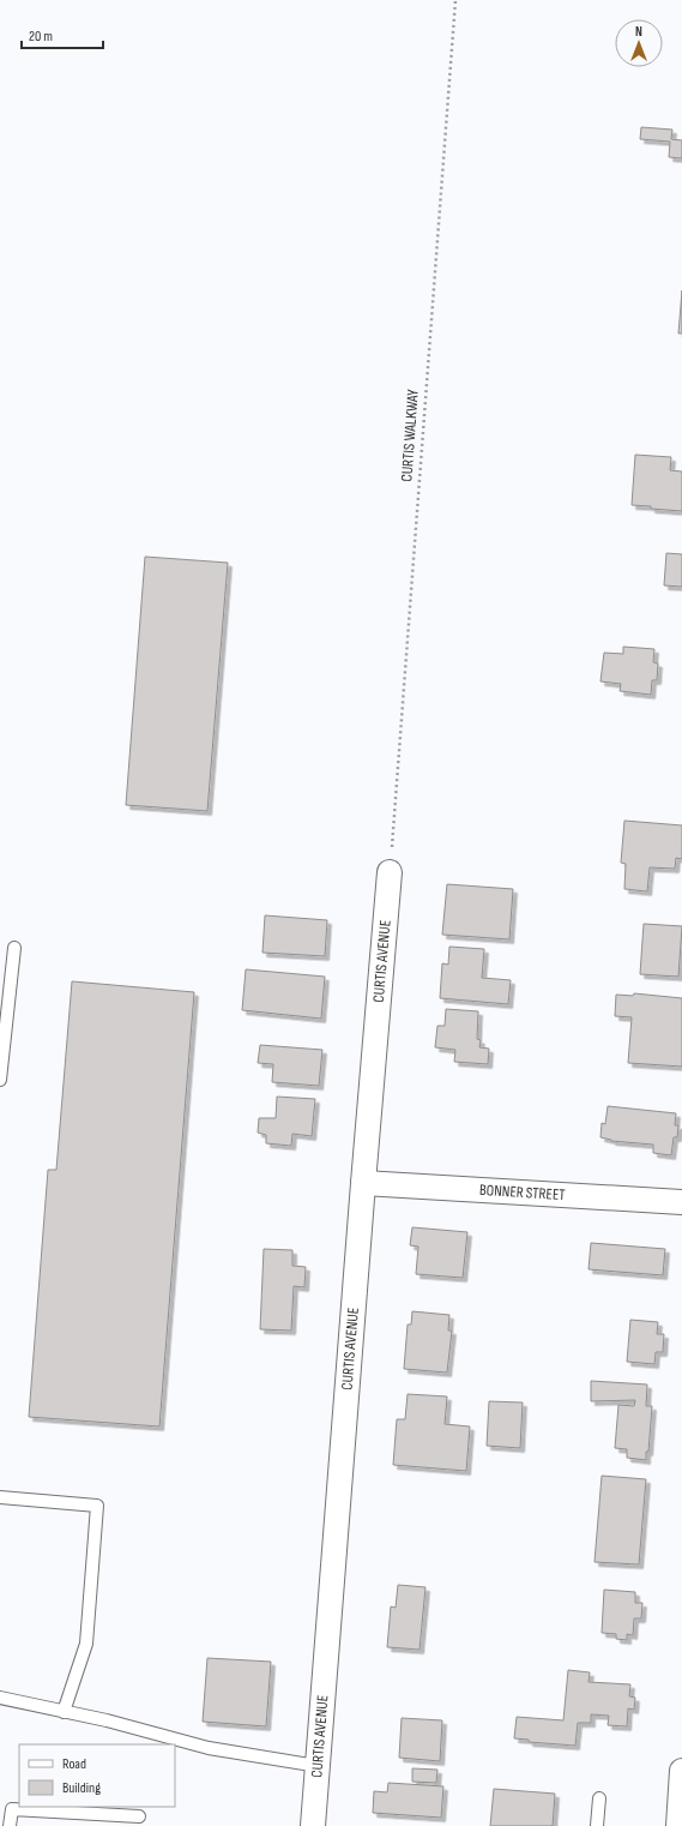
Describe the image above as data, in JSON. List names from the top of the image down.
{
  "streets": {
    "street": ["CURTIS AVENUE", "BONNER STREET"],
    "path": ["CURTIS WALKWAY"]
  },
  "crossings": [
    ["CURTIS WALKWAY", "CURTIS AVENUE"],
    ["CURTIS AVENUE", "BONNER STREET"]
  ],
  "legend": ["Road", "Building"],
  "scale_bar": "20 m",
  "north": "top"
}
